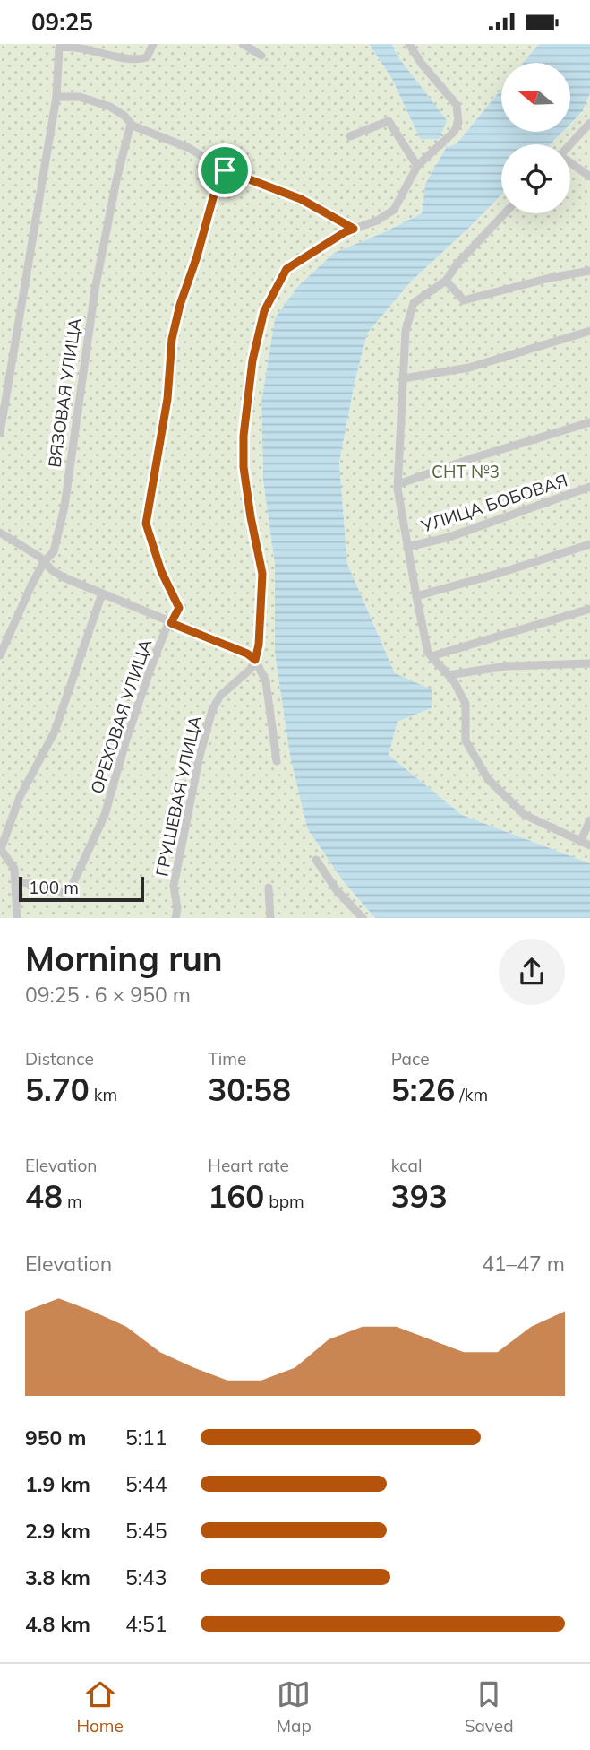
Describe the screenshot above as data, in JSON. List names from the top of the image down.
{
  "streets": {
    "street": [
      "ВЯЗОВАЯ УЛИЦА",
      "УЛИЦА БОБОВАЯ",
      "ОРЕХОВАЯ УЛИЦА",
      "ГРУШЕВАЯ УЛИЦА"
    ]
  },
  "parks": ["СНТ №3"],
  "scale_bar": "100 m",
  "north": "left",
  "page": {
    "status": "09:25",
    "scale": "100 m",
    "heading": ["Morning run", "09:25 · 6 × 950 m"],
    "stats": [
      ["Distance", "5.70 km"],
      ["Time", "30:58"],
      ["Pace", "5:26 /km"],
      ["Elevation", "48 m"],
      ["Heart rate", "160 bpm"],
      ["kcal", "393"]
    ],
    "chart": ["Elevation", "41–47 m"],
    "list": [
      {
        "name": "950 m",
        "note": "5:11"
      },
      {
        "name": "1.9 km",
        "note": "5:44"
      },
      {
        "name": "2.9 km",
        "note": "5:45"
      },
      {
        "name": "3.8 km",
        "note": "5:43"
      },
      {
        "name": "4.8 km",
        "note": "4:51"
      }
    ],
    "tabs": ["Home", "Map", "Saved"]
  }
}
